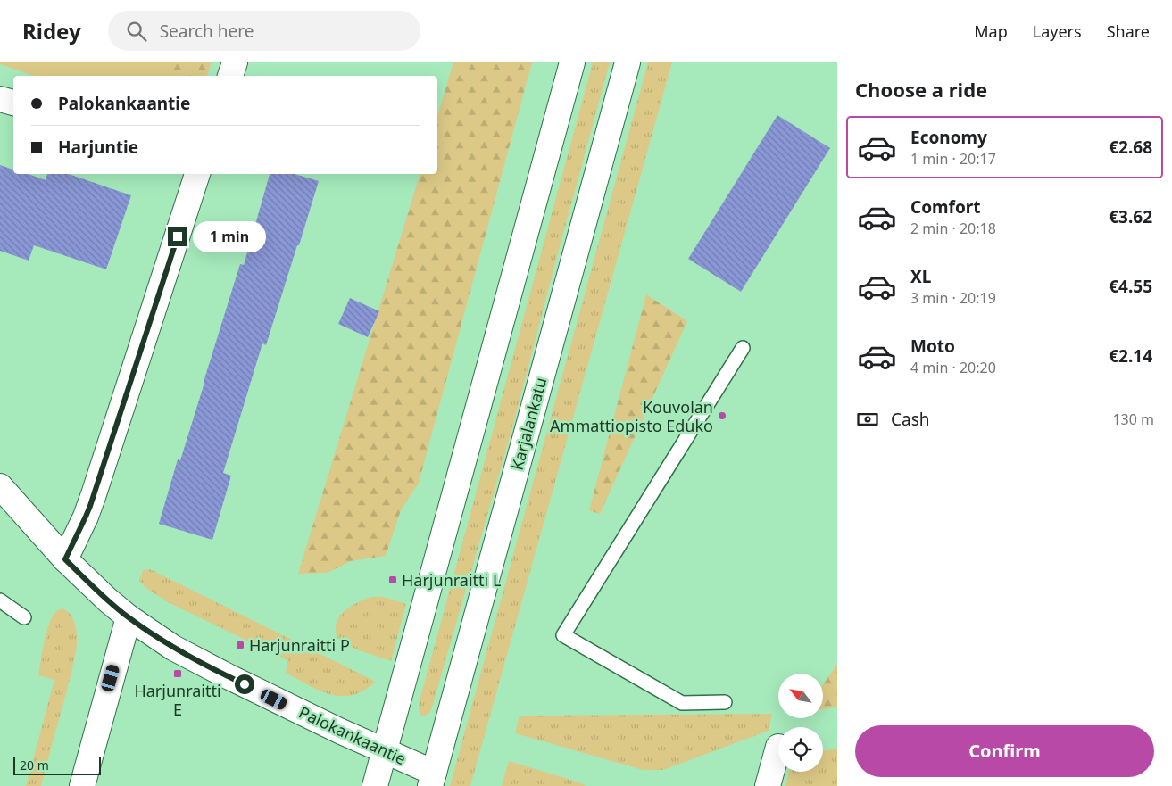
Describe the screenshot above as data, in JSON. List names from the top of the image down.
{
  "streets": {
    "main road": ["Karjalankatu", "Palokankaantie"]
  },
  "crossings": [
    ["Karjalankatu", "Palokankaantie"]
  ],
  "places": {
    "other": ["Kouvolan Ammattiopisto Eduko"],
    "transit": ["Harjunraitti L", "Harjunraitti P", "Harjunraitti E"]
  },
  "scale_bar": "20 m",
  "north": "top left",
  "page": {
    "header": "Ridey",
    "search": "Search here",
    "nav": ["Map", "Layers", "Share"],
    "heading": "Choose a ride",
    "banner": ["Palokankaantie", "Harjuntie"],
    "list": [
      {
        "name": "Economy",
        "note": "1 min · 20:17",
        "value": "€2.68"
      },
      {
        "name": "Comfort",
        "note": "2 min · 20:18",
        "value": "€3.62"
      },
      {
        "name": "XL",
        "note": "3 min · 20:19",
        "value": "€4.55"
      },
      {
        "name": "Moto",
        "note": "4 min · 20:20",
        "value": "€2.14"
      }
    ],
    "bubble": "1 min",
    "pay": ["Cash", "130 m"],
    "buttons": "Confirm",
    "scale": "20 m"
  }
}
